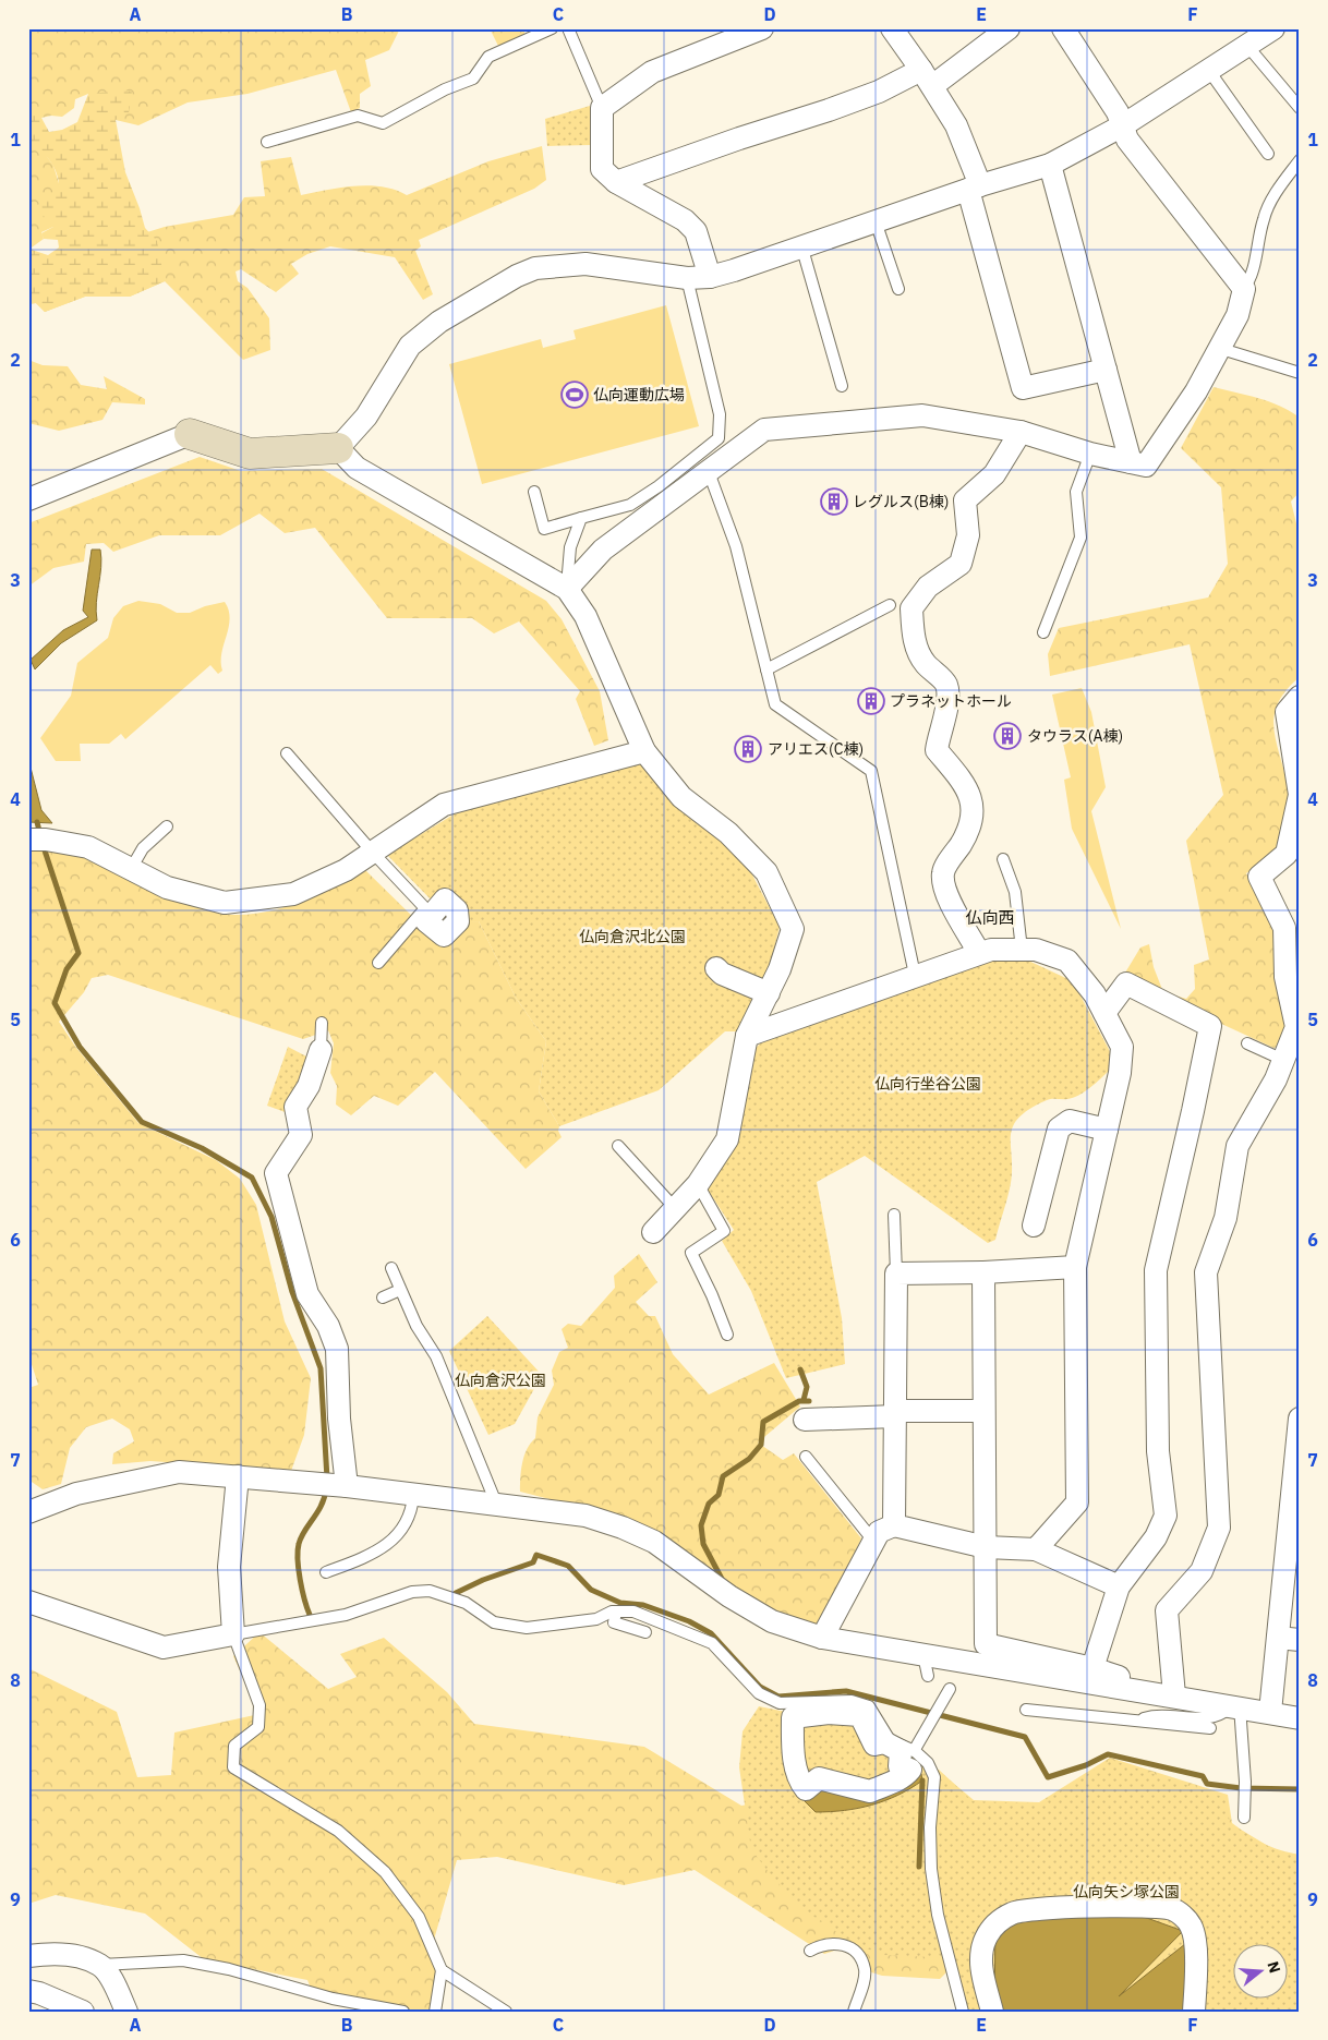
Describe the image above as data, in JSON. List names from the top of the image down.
{
  "districts": ["仏向西"],
  "parks": [
    "仏向倉沢北公園",
    "仏向行坐谷公園",
    "仏向倉沢公園",
    "仏向矢シ塚公園"
  ],
  "places": {
    "sports": ["仏向運動広場"],
    "building": [
      "レグルス(B棟)",
      "プラネットホール",
      "タウラス(A棟)",
      "アリエス(C棟)"
    ]
  },
  "north": "right",
  "grid": {
    "columns": [
      "A",
      "B",
      "C",
      "D",
      "E",
      "F"
    ],
    "rows": [
      "1",
      "2",
      "3",
      "4",
      "5",
      "6",
      "7",
      "8",
      "9"
    ]
  }
}
